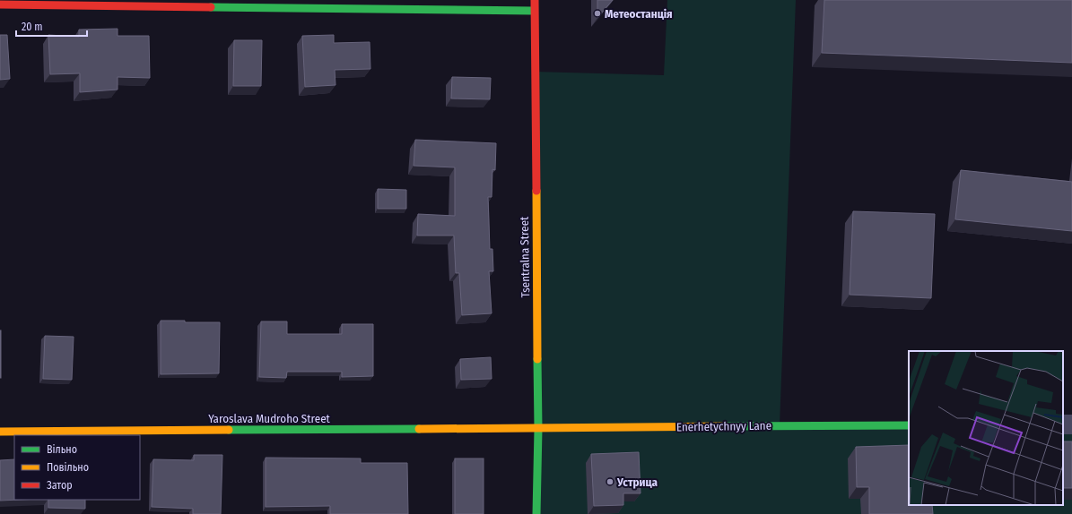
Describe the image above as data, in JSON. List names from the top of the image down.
{
  "streets": {
    "street": ["Tsentralna Street", "Yaroslava Mudroho Street", "Enerhetychnyy Lane"]
  },
  "crossings": [
    ["Tsentralna Street", "Yaroslava Mudroho Street"],
    ["Tsentralna Street", "Enerhetychnyy Lane"],
    ["Yaroslava Mudroho Street", "Enerhetychnyy Lane"]
  ],
  "places": ["Метеостанція", "Устрица"],
  "legend": ["Вільно", "Повільно", "Затор"],
  "scale_bar": "20 m"
}
